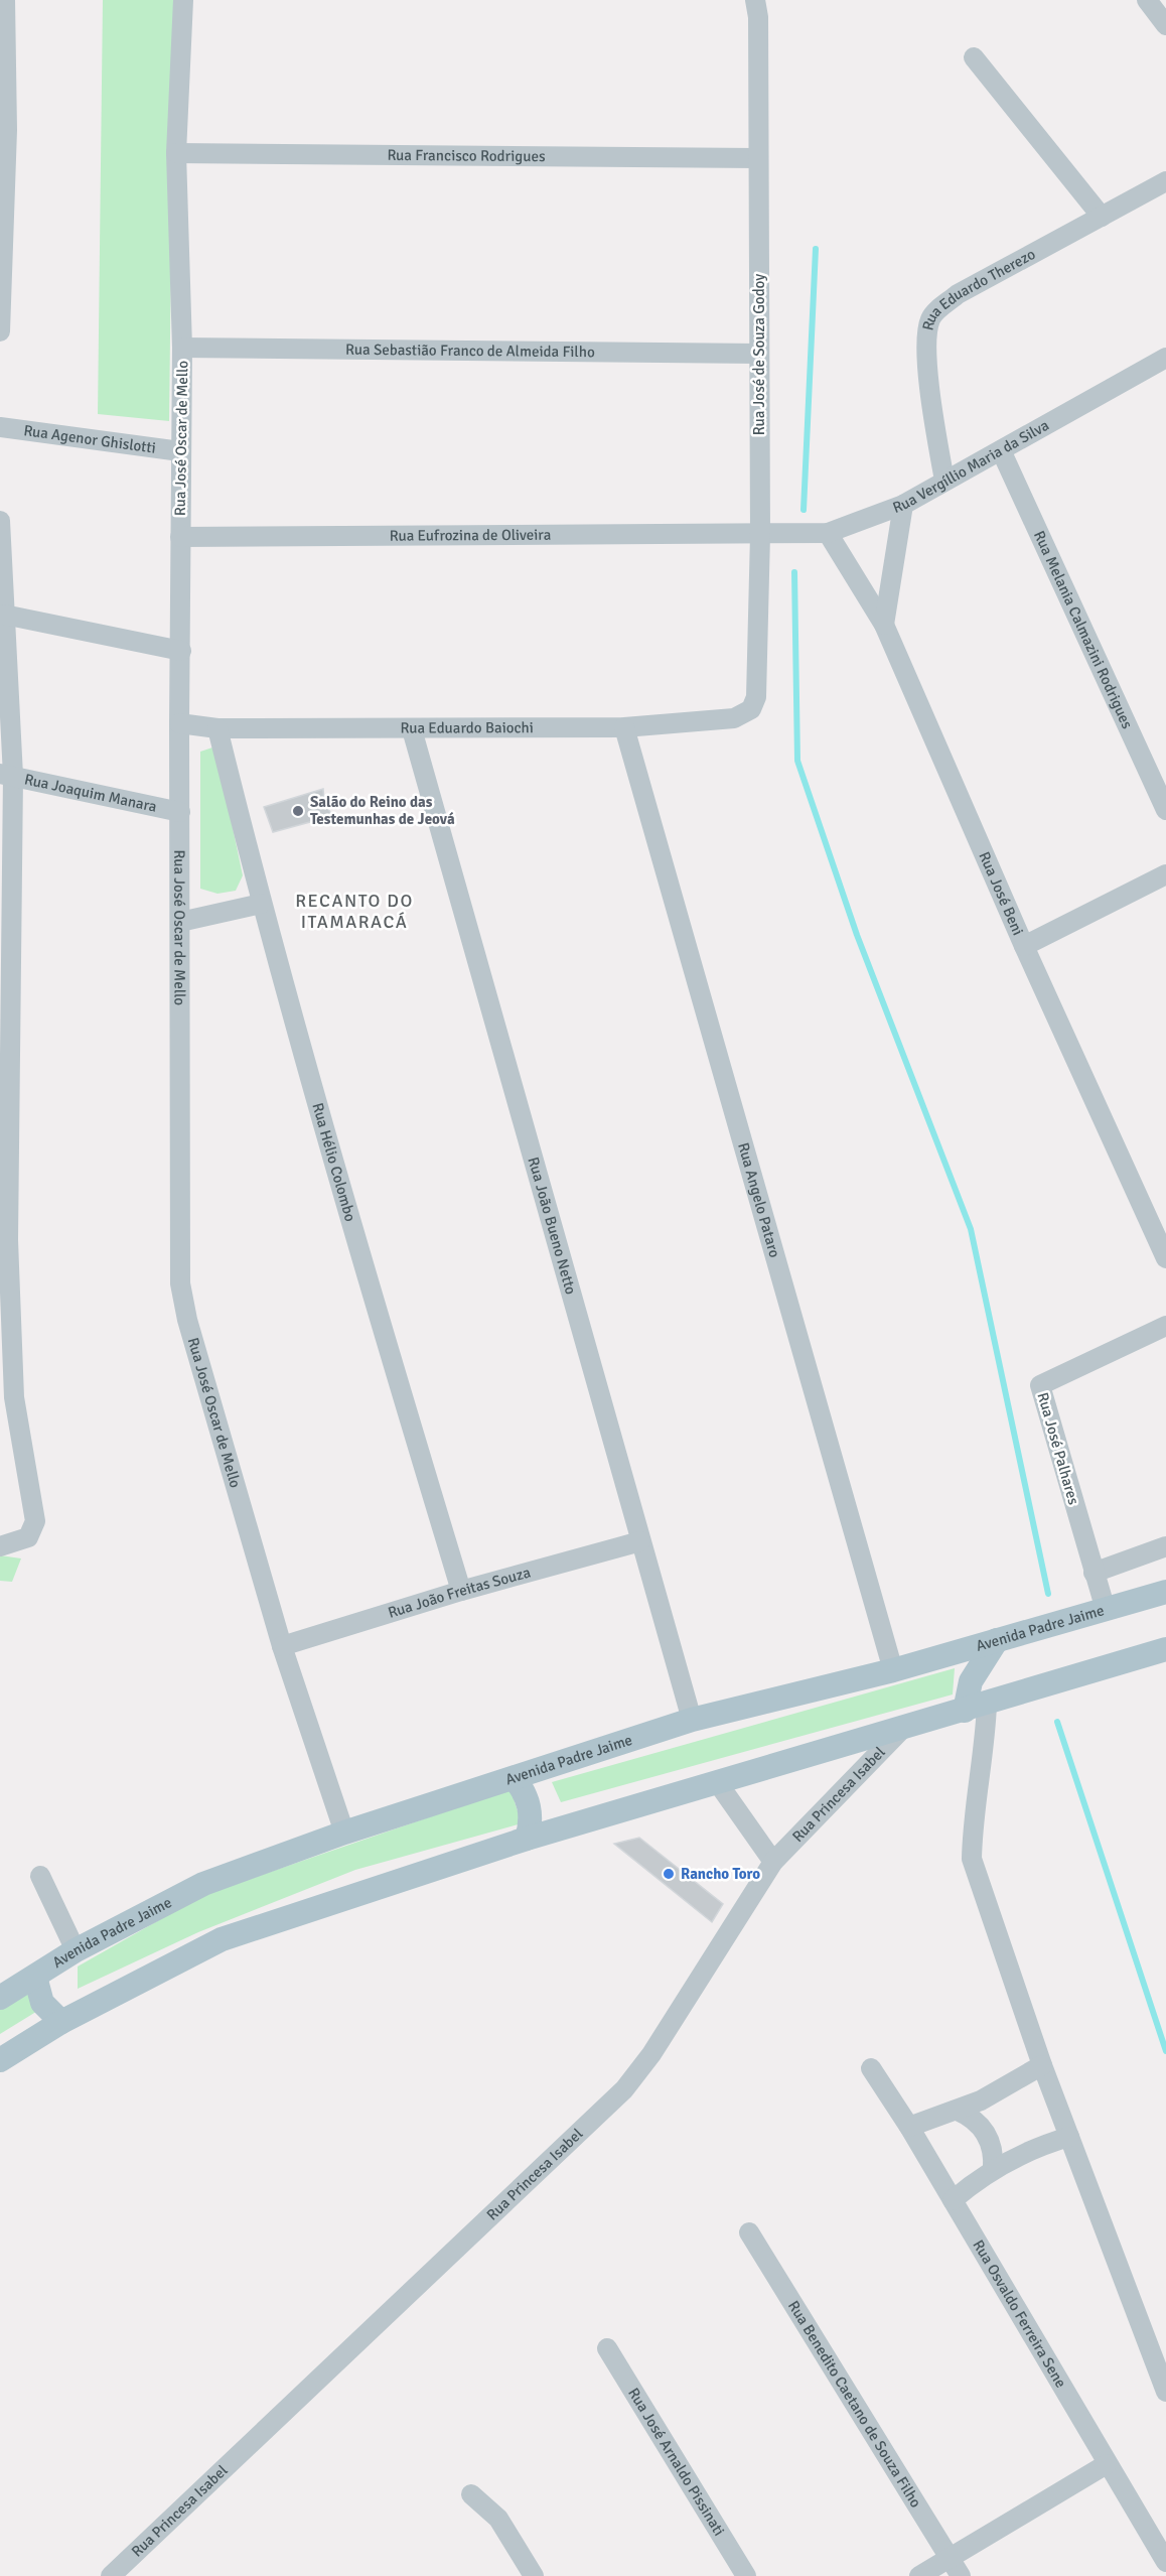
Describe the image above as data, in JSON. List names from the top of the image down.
{
  "streets": {
    "main road": ["Avenida Padre Jaime"],
    "street": [
      "Rua Francisco Rodrigues",
      "Rua Eduardo Therezo",
      "Rua Sebastião Franco de Almeida Filho",
      "Rua José de Souza Godoy",
      "Rua José Oscar de Mello",
      "Rua Agenor Ghislotti",
      "Rua Vergíllio Maria da Silva",
      "Rua Eufrozina de Oliveira",
      "Rua Melania Calmazini Rodrigues",
      "Rua Eduardo Baiochi",
      "Rua Joaquim Manara",
      "Rua José Beni",
      "Rua Hélio Colombo",
      "Rua Angelo Pataro",
      "Rua João Bueno Netto",
      "Rua José Palhares",
      "Rua João Freitas Souza",
      "Rua Princesa Isabel",
      "Rua Osvaldo Ferreira Sene",
      "Rua Benedito Caetano de Souza Filho",
      "Rua José Arnaldo Pissinati"
    ]
  },
  "crossings": [
    ["Rua Francisco Rodrigues", "Rua José de Souza Godoy"],
    ["Rua Francisco Rodrigues", "Rua José Oscar de Mello"],
    ["Rua Eduardo Therezo", "Rua Vergíllio Maria da Silva"],
    ["Rua Sebastião Franco de Almeida Filho", "Rua José de Souza Godoy"],
    ["Rua Sebastião Franco de Almeida Filho", "Rua José Oscar de Mello"],
    ["Rua José de Souza Godoy", "Rua Vergíllio Maria da Silva"],
    ["Rua José de Souza Godoy", "Rua Eufrozina de Oliveira"],
    ["Rua José de Souza Godoy", "Rua Eduardo Baiochi"],
    ["Rua José Oscar de Mello", "Rua Agenor Ghislotti"],
    ["Rua José Oscar de Mello", "Rua Eufrozina de Oliveira"],
    ["Rua José Oscar de Mello", "Rua Eduardo Baiochi"],
    ["Rua José Oscar de Mello", "Rua Joaquim Manara"],
    ["Rua José Oscar de Mello", "Rua João Freitas Souza"],
    ["Rua José Oscar de Mello", "Avenida Padre Jaime"],
    ["Rua Vergíllio Maria da Silva", "Rua Eufrozina de Oliveira"],
    ["Rua Vergíllio Maria da Silva", "Rua Melania Calmazini Rodrigues"],
    ["Rua Vergíllio Maria da Silva", "Rua José Beni"],
    ["Rua Eduardo Baiochi", "Rua Hélio Colombo"],
    ["Rua Eduardo Baiochi", "Rua Angelo Pataro"],
    ["Rua Eduardo Baiochi", "Rua João Bueno Netto"],
    ["Rua Hélio Colombo", "Rua João Freitas Souza"],
    ["Rua Angelo Pataro", "Avenida Padre Jaime"],
    ["Rua João Bueno Netto", "Rua João Freitas Souza"],
    ["Rua João Bueno Netto", "Avenida Padre Jaime"],
    ["Rua José Palhares", "Avenida Padre Jaime"]
  ],
  "districts": ["RECANTO DO ITAMARACÁ"],
  "places": ["Salão do Reino das Testemunhas de Jeová", "Rancho Toro"]
}
